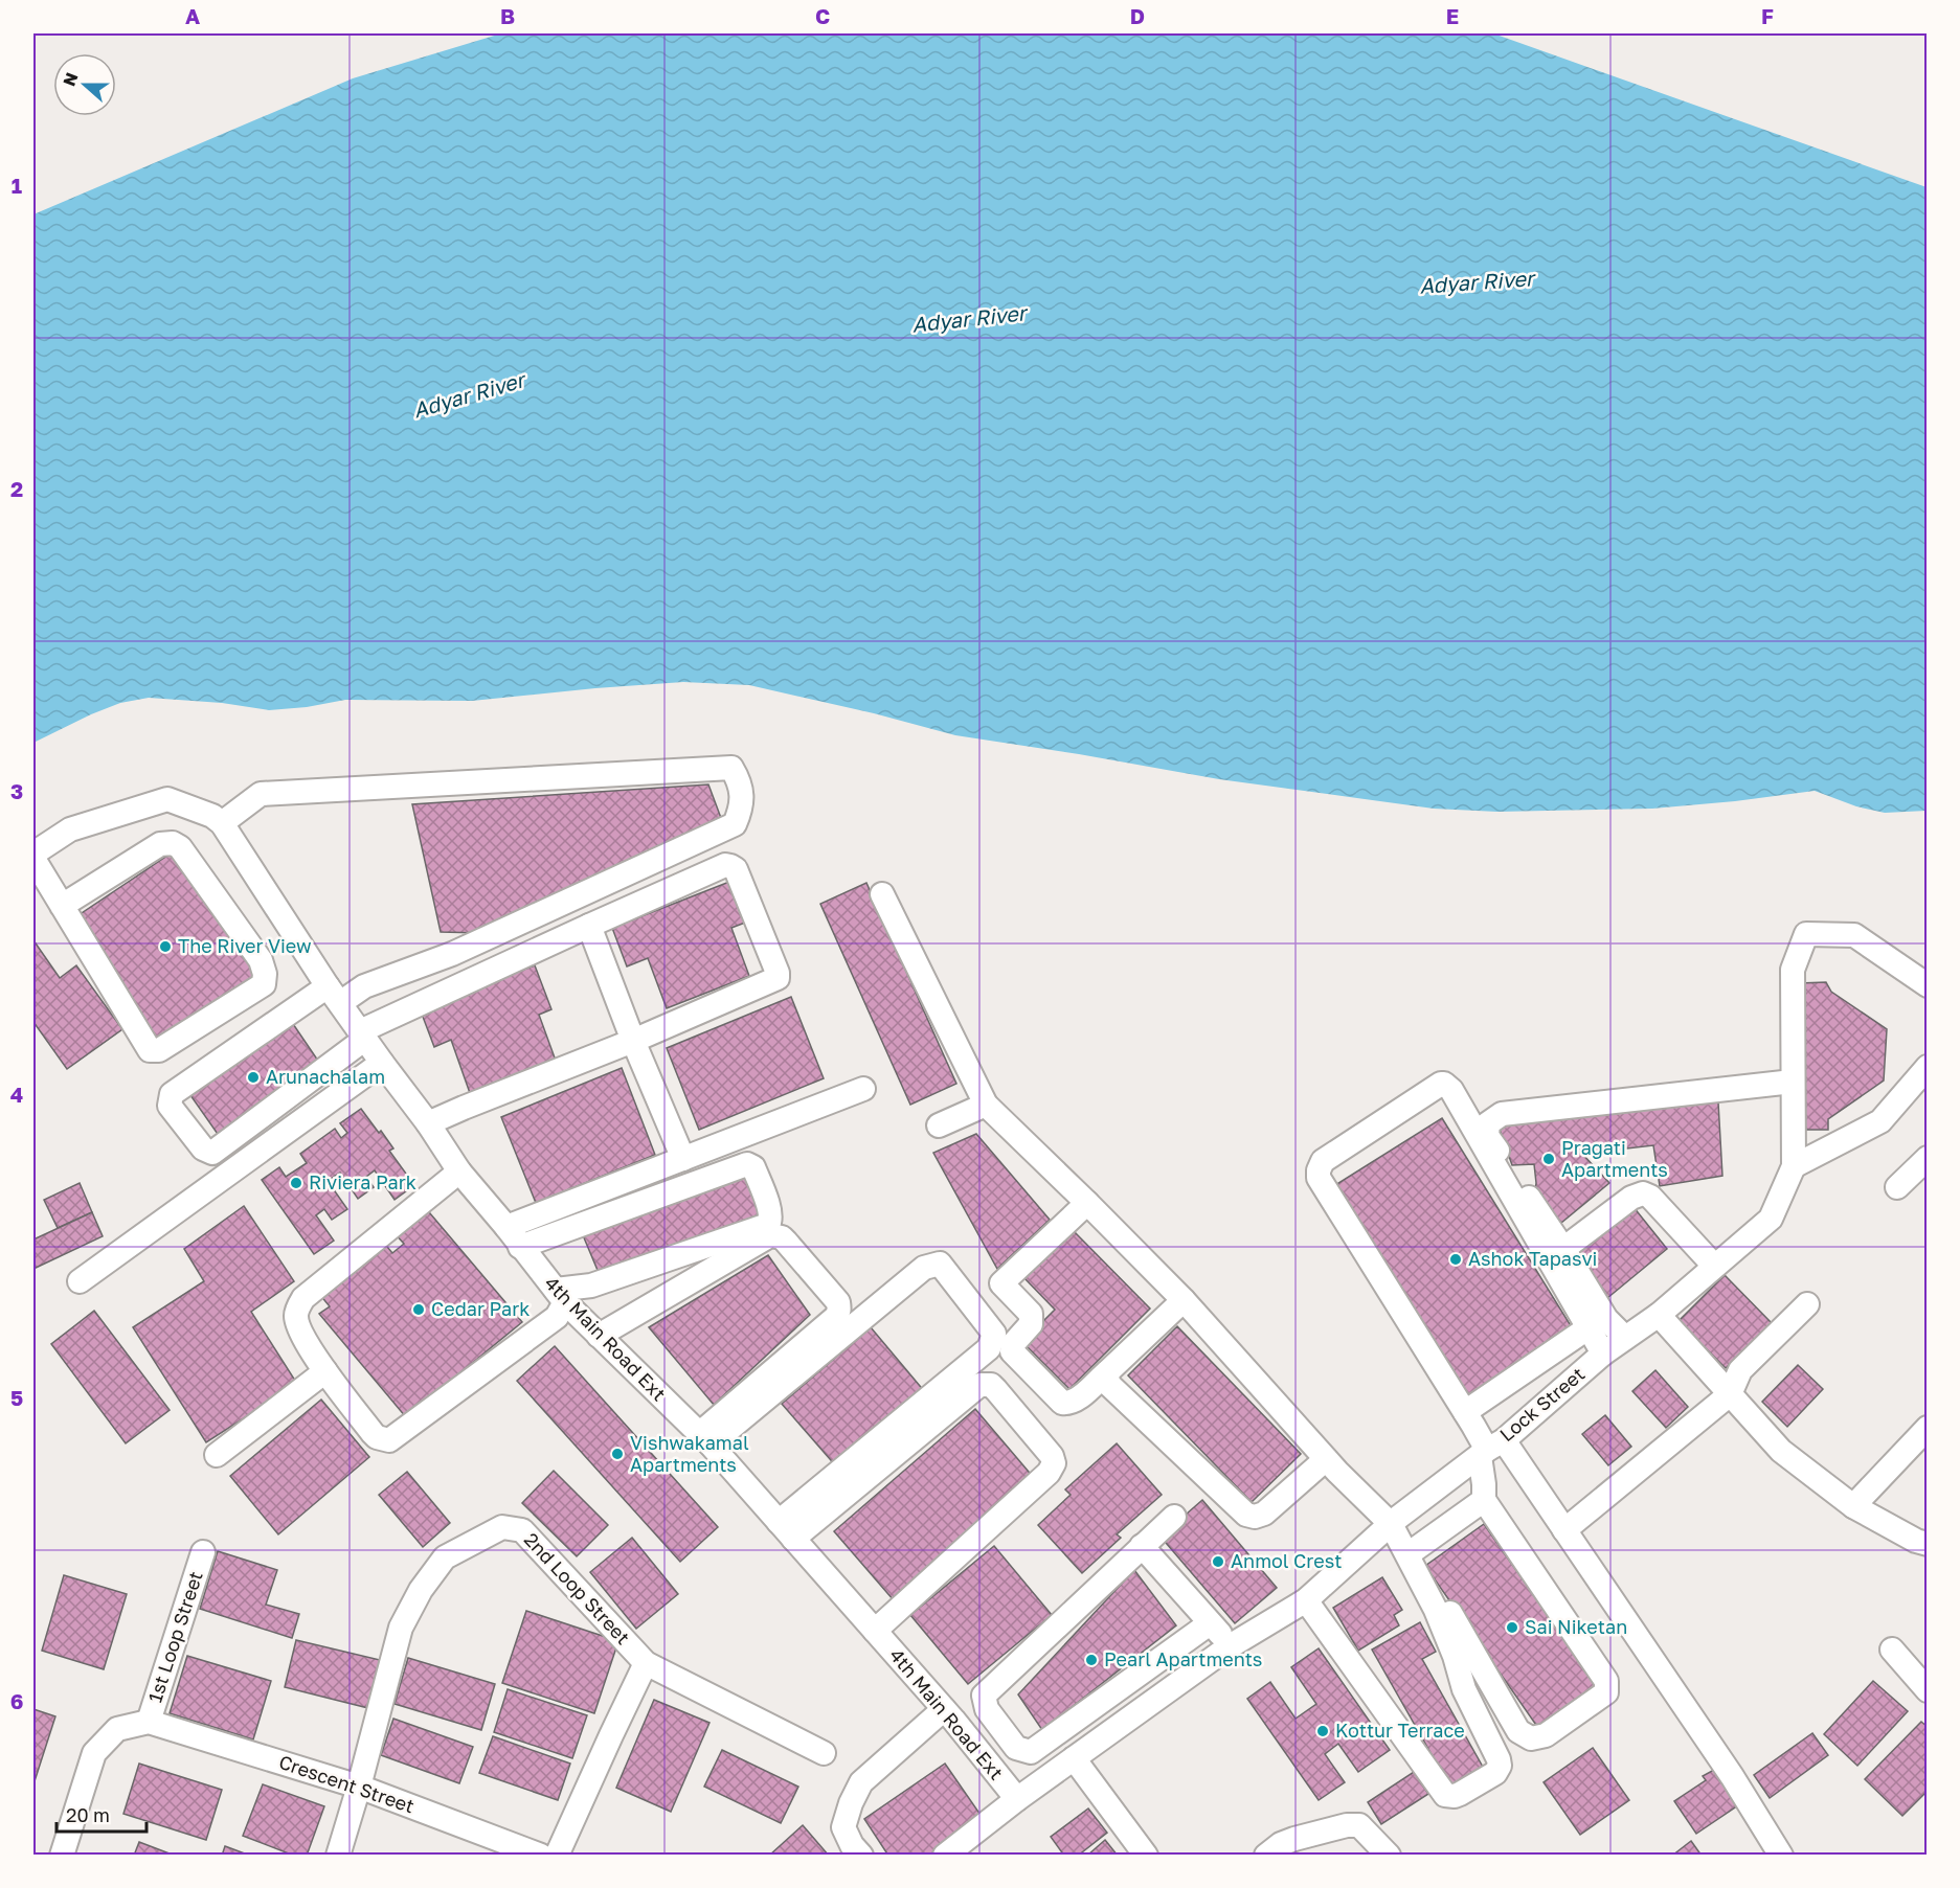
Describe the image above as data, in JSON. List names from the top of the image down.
{
  "streets": {
    "street": [
      "4th Main Road Ext",
      "Lock Street",
      "2nd Loop Street",
      "1st Loop Street",
      "Crescent Street"
    ]
  },
  "crossings": [
    ["4th Main Road Ext", "Lock Street"],
    ["2nd Loop Street", "Crescent Street"],
    ["1st Loop Street", "Crescent Street"]
  ],
  "water": ["Adyar River"],
  "places": [
    "The River View",
    "Arunachalam",
    "Pragati Apartments",
    "Riviera Park",
    "Ashok Tapasvi",
    "Cedar Park",
    "Vishwakamal Apartments",
    "Anmol Crest",
    "Sai Niketan",
    "Pearl Apartments",
    "Kottur Terrace"
  ],
  "scale_bar": "20 m",
  "north": "left",
  "grid": {
    "columns": [
      "A",
      "B",
      "C",
      "D",
      "E",
      "F"
    ],
    "rows": [
      "1",
      "2",
      "3",
      "4",
      "5",
      "6"
    ]
  }
}
